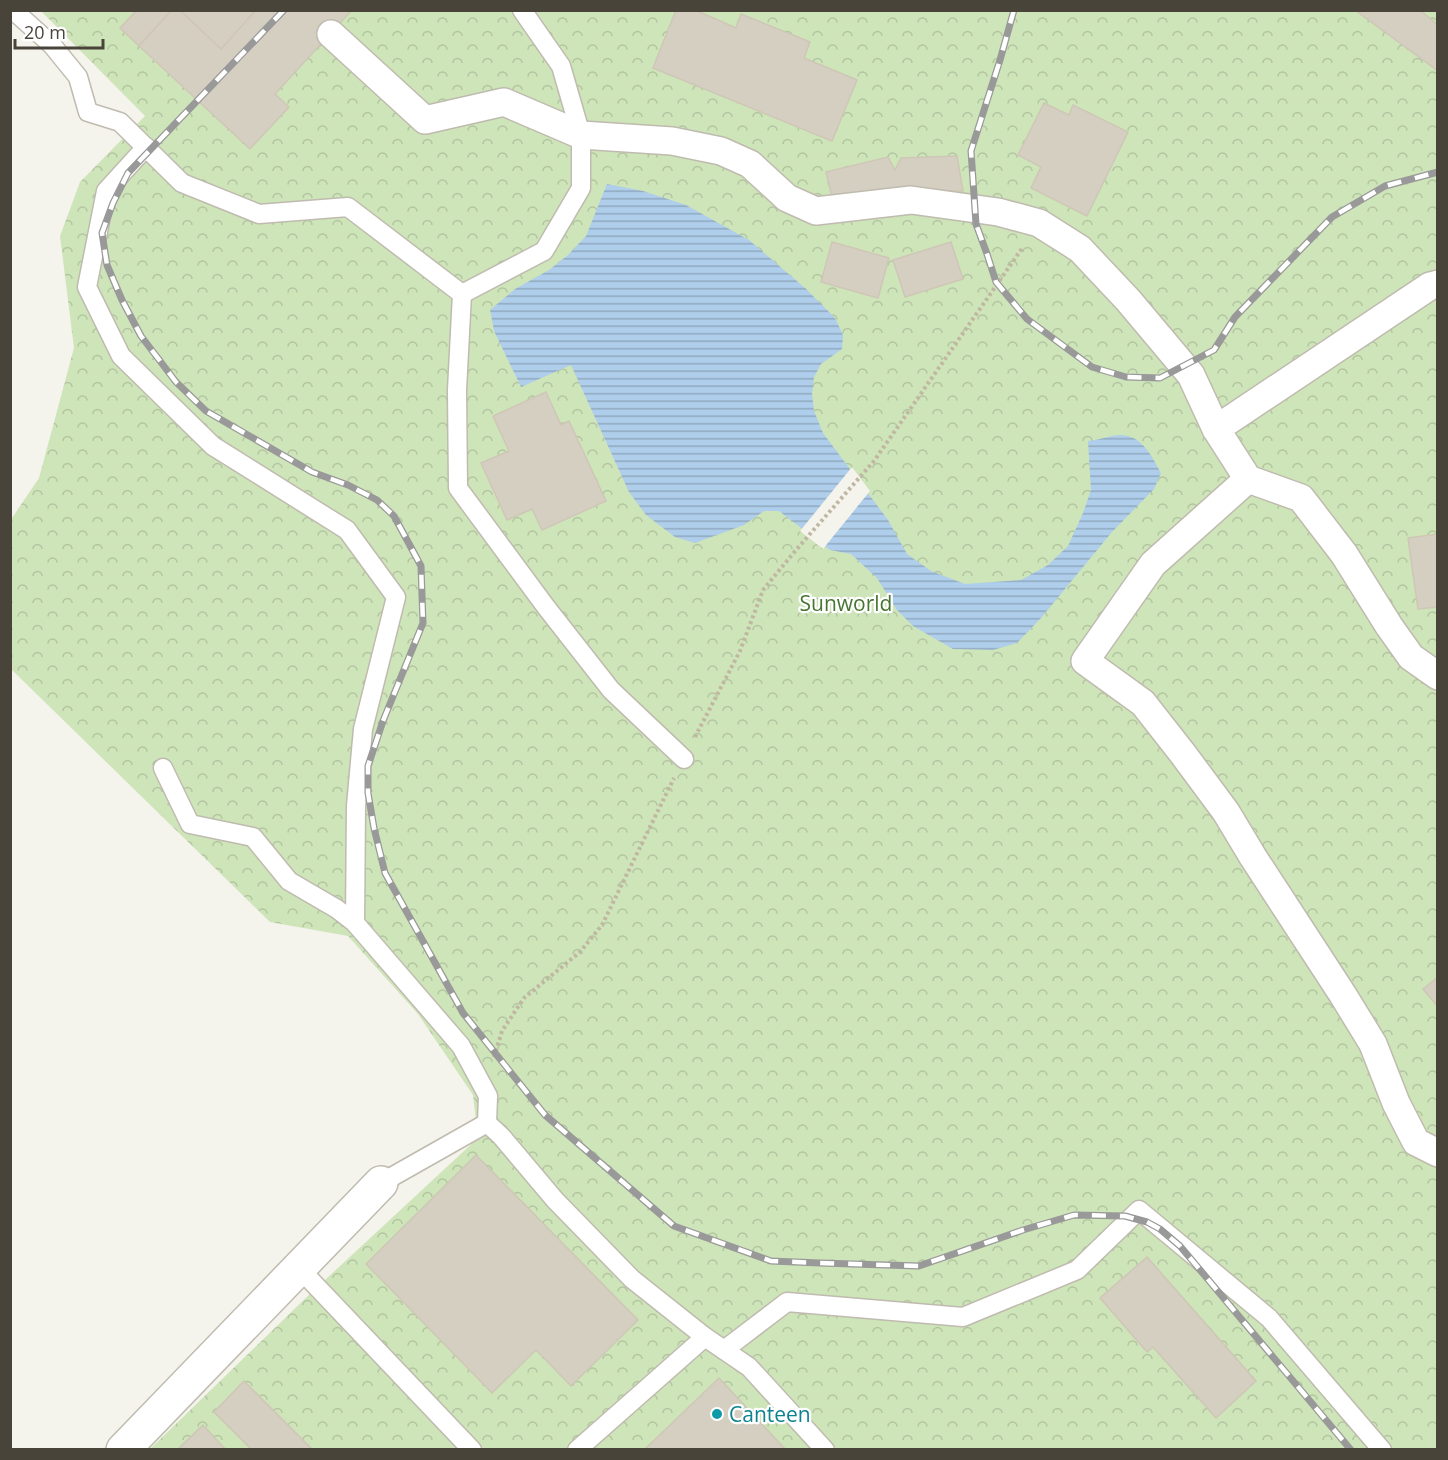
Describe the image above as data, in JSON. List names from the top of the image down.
{
  "parks": ["Sunworld"],
  "places": ["Canteen"],
  "scale_bar": "20 m"
}
